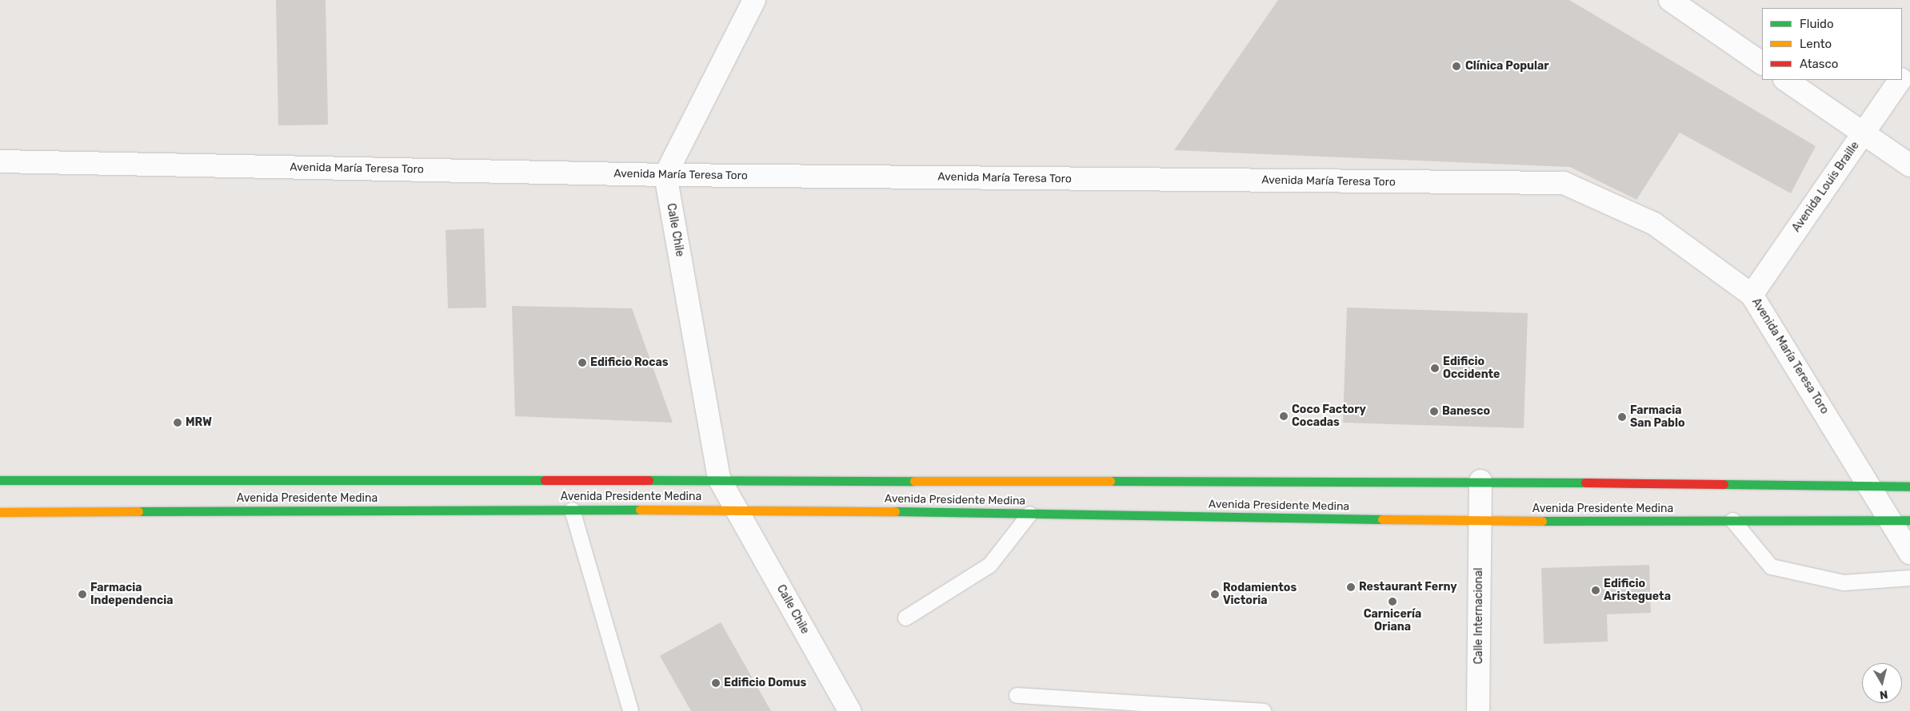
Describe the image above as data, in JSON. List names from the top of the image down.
{
  "streets": {
    "street": [
      "Avenida María Teresa Toro",
      "Avenida Louis Braille",
      "Calle Chile",
      "Avenida Presidente Medina",
      "Calle Internacional"
    ]
  },
  "crossings": [
    ["Avenida María Teresa Toro", "Avenida Louis Braille"],
    ["Avenida María Teresa Toro", "Calle Chile"],
    ["Avenida María Teresa Toro", "Avenida Presidente Medina"],
    ["Calle Chile", "Avenida Presidente Medina"],
    ["Avenida Presidente Medina", "Calle Internacional"]
  ],
  "places": [
    "Clínica Popular",
    "Edificio Rocas",
    "Edificio Occidente",
    "Banesco",
    "Coco Factory Cocadas",
    "Farmacia San Pablo",
    "MRW",
    "Restaurant Ferny",
    "Edificio Aristegueta",
    "Farmacia Independencia",
    "Rodamientos Victoria",
    "Carnicería Oriana",
    "Edificio Domus"
  ],
  "legend": ["Fluido", "Lento", "Atasco"],
  "north": "bottom"
}
